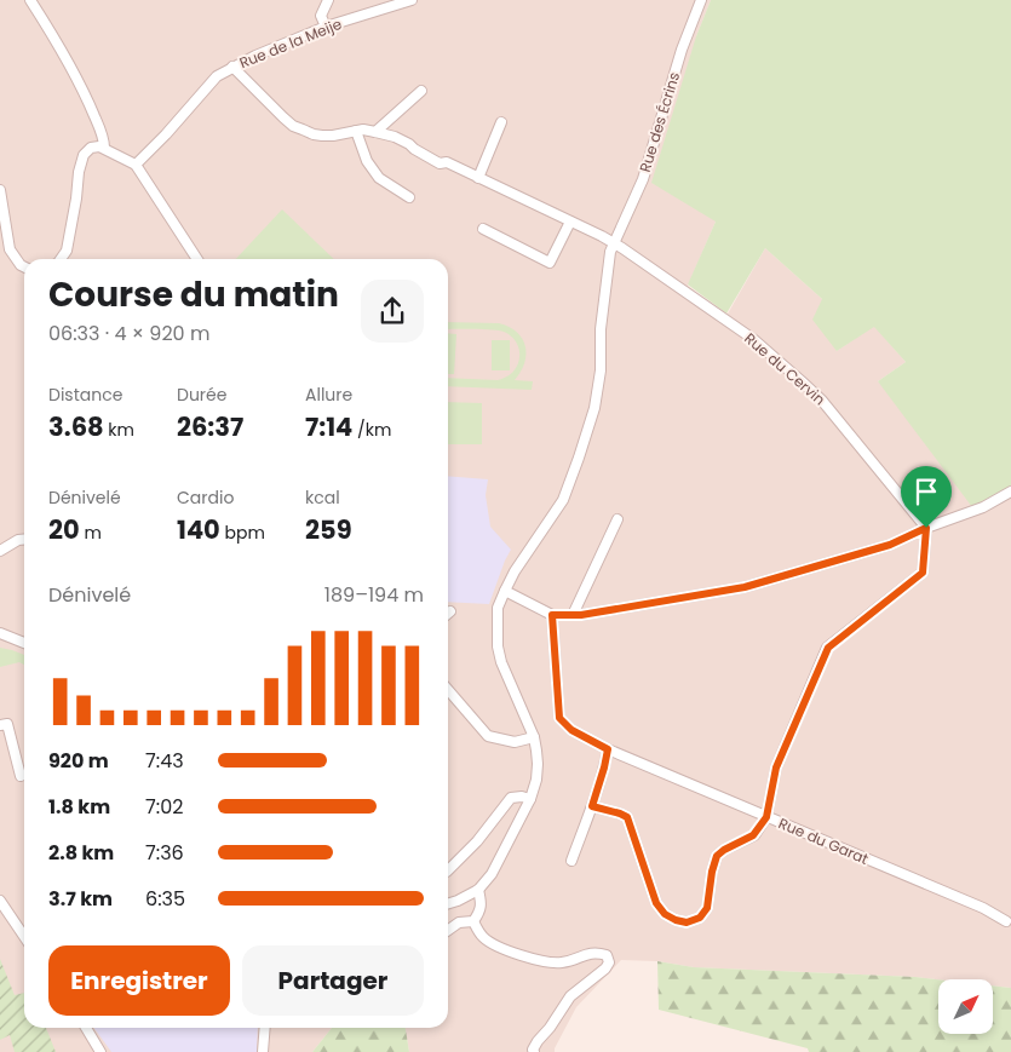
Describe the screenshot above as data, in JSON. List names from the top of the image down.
{
  "streets": {
    "street": [
      "Rue de la Meije",
      "Rue des Écrins",
      "Rue du Cervin",
      "Rue du Garat"
    ]
  },
  "crossings": [
    ["Rue des Écrins", "Rue du Cervin"]
  ],
  "north": "top right",
  "page": {
    "heading": ["Course du matin", "06:33 · 4 × 920 m"],
    "stats": [
      ["Distance", "3.68 km"],
      ["Durée", "26:37"],
      ["Allure", "7:14 /km"],
      ["Dénivelé", "20 m"],
      ["Cardio", "140 bpm"],
      ["kcal", "259"]
    ],
    "chart": ["Dénivelé", "189–194 m"],
    "list": [
      {
        "name": "920 m",
        "note": "7:43"
      },
      {
        "name": "1.8 km",
        "note": "7:02"
      },
      {
        "name": "2.8 km",
        "note": "7:36"
      },
      {
        "name": "3.7 km",
        "note": "6:35"
      }
    ],
    "buttons": ["Enregistrer", "Partager"]
  }
}
